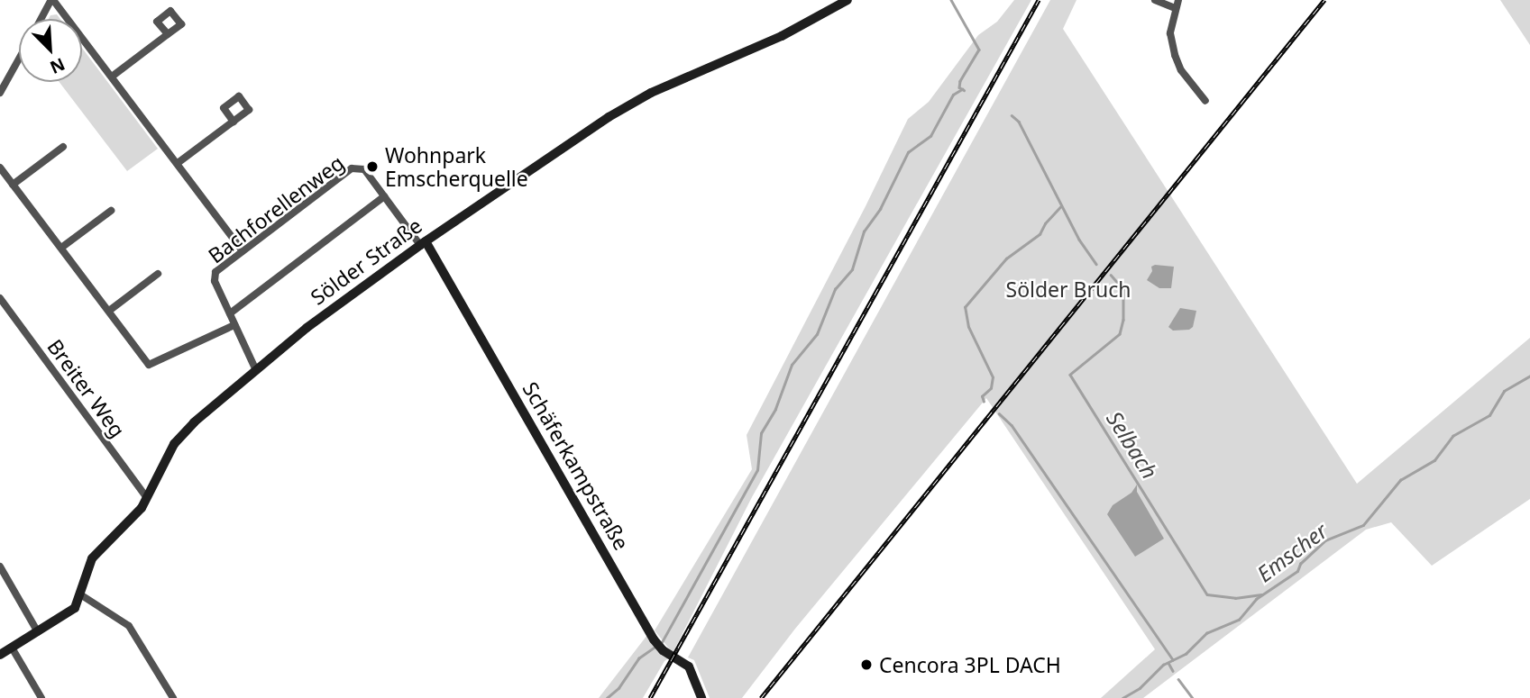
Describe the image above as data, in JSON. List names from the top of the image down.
{
  "streets": {
    "street": [
      "Bachforellenweg",
      "Sölder Straße",
      "Breiter Weg",
      "Schäferkampstraße"
    ]
  },
  "crossings": [
    ["Bachforellenweg", "Sölder Straße"],
    ["Bachforellenweg", "Schäferkampstraße"],
    ["Sölder Straße", "Breiter Weg"],
    ["Sölder Straße", "Schäferkampstraße"]
  ],
  "water": ["Selbach", "Emscher"],
  "parks": ["Sölder Bruch"],
  "places": ["Wohnpark Emscherquelle", "Cencora 3PL DACH"],
  "north": "bottom right"
}
